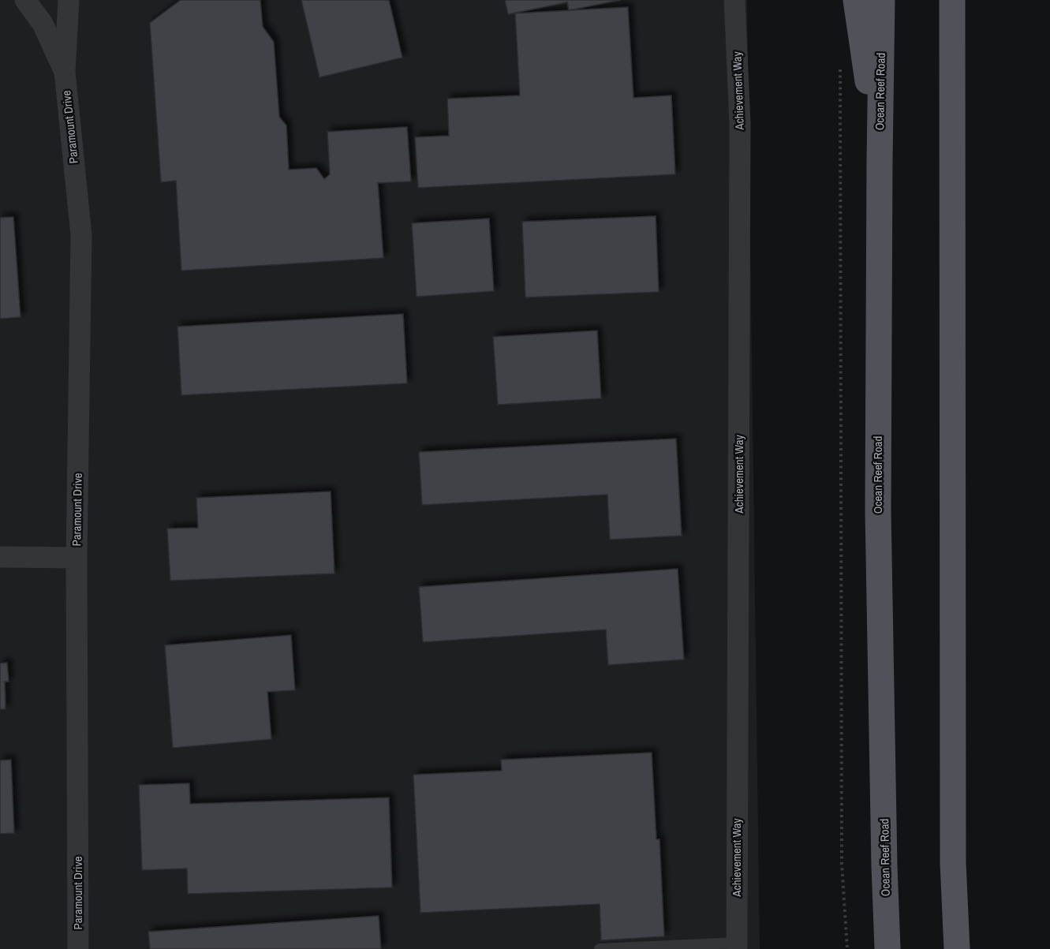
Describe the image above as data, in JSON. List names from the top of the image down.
{
  "streets": {
    "main road": ["Ocean Reef Road"],
    "street": ["Achievement Way", "Paramount Drive"]
  }
}
